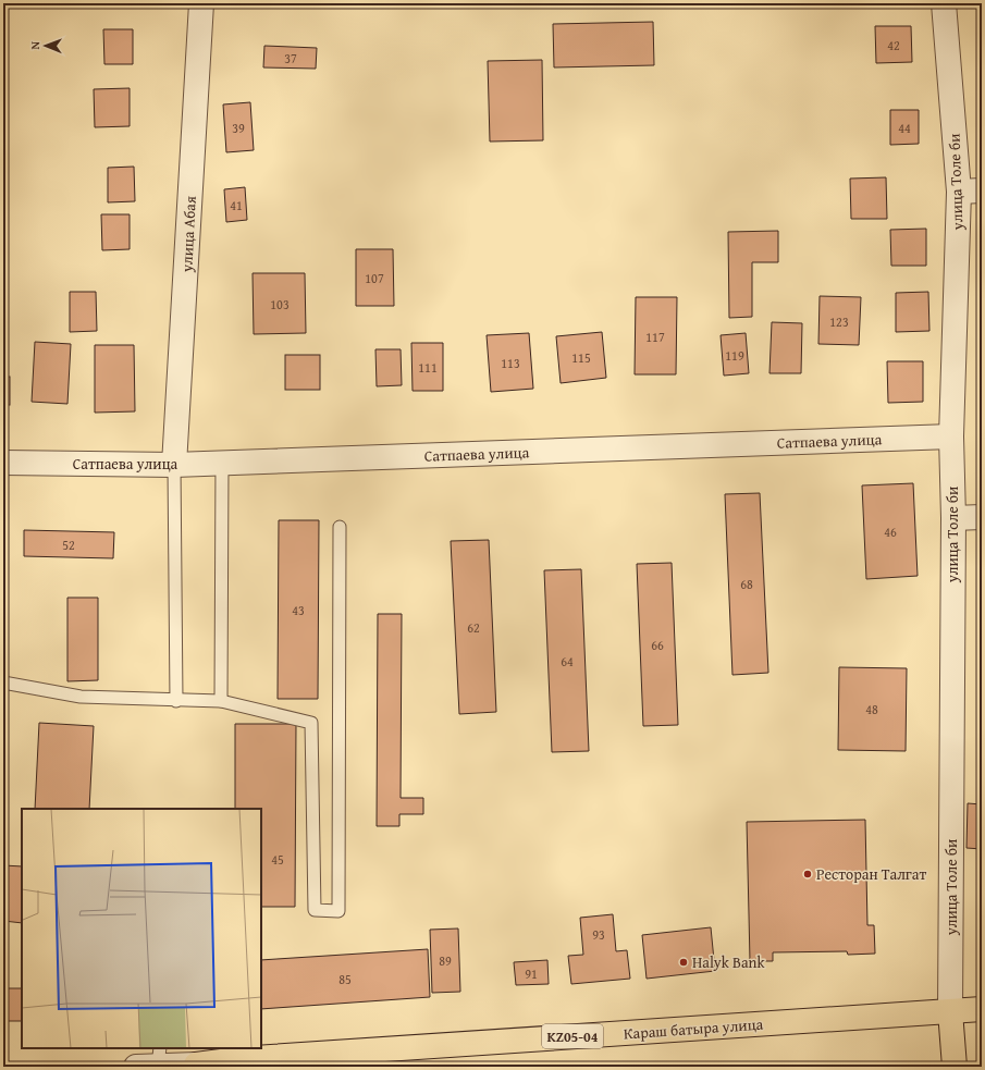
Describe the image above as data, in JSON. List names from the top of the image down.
{
  "streets": {
    "main road": ["улица Толе би", "Караш батыра улица", "KZ05-04"],
    "street": ["улица Абая", "Сатпаева улица"]
  },
  "crossings": [
    ["улица Толе би", "Сатпаева улица"],
    ["улица Толе би", "Караш батыра улица"],
    ["улица Абая", "Сатпаева улица"]
  ],
  "places": ["Ресторан Талгат", "Halyk Bank"],
  "house_numbers": [
    "42",
    "37",
    "39",
    "44",
    "41",
    "107",
    "103",
    "123",
    "117",
    "119",
    "115",
    "113",
    "111",
    "46",
    "52",
    "68",
    "43",
    "62",
    "66",
    "64",
    "48",
    "45",
    "93",
    "89",
    "91",
    "85"
  ],
  "north": "left"
}
